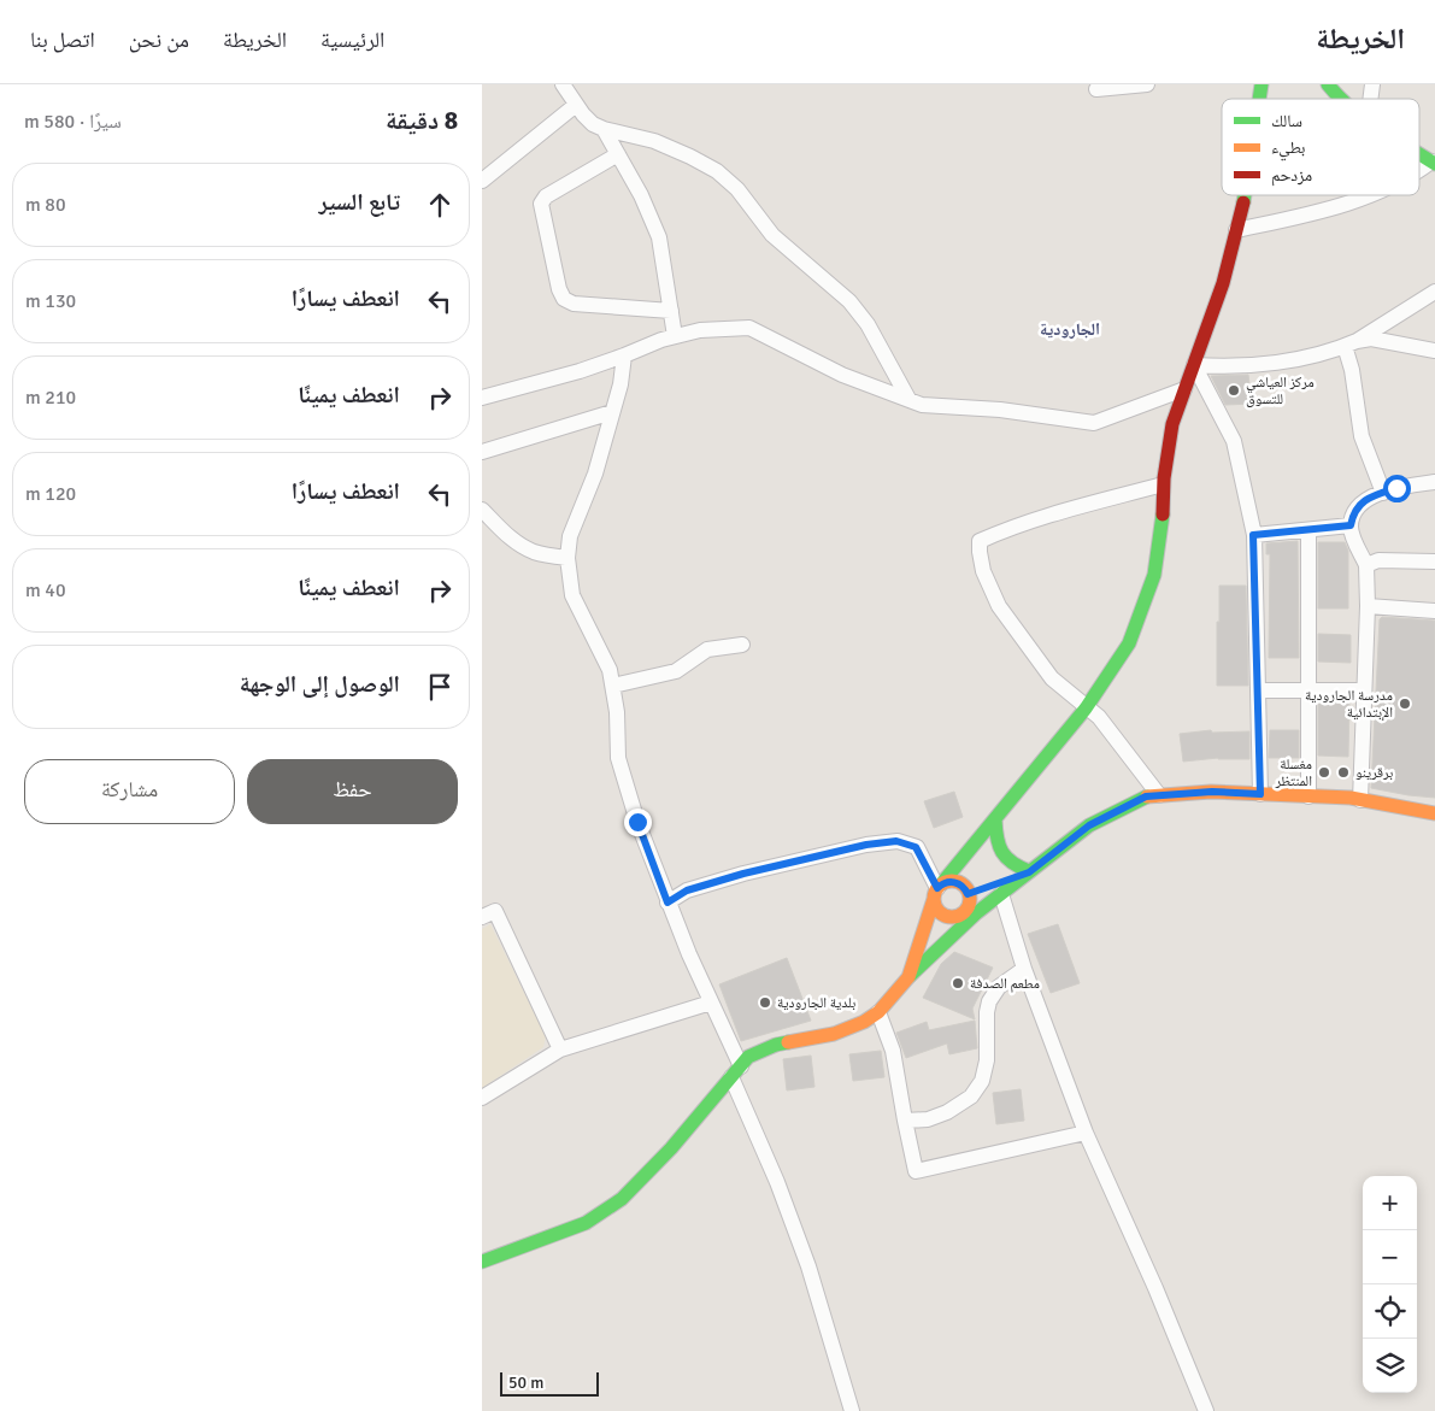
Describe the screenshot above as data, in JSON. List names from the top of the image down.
{
  "districts": ["الجارودية"],
  "places": [
    "مركز العياشي للتسوق",
    "مدرسة الجارودية الإبتدائية",
    "مغسلة المنتظر",
    "برقرينو",
    "مطعم الصدفة",
    "بلدية الجارودية"
  ],
  "legend": ["سالك", "بطيء", "مزدحم"],
  "scale_bar": "50 m",
  "page": {
    "header": "الخريطة",
    "nav": [
      "الرئيسية",
      "الخريطة",
      "من نحن",
      "اتصل بنا"
    ],
    "heading": ["8 دقيقة", "سيرًا · 580 m"],
    "list": [
      ["تابع السير", "80 m"],
      ["انعطف يسارًا", "130 m"],
      ["انعطف يمينًا", "210 m"],
      ["انعطف يسارًا", "120 m"],
      ["انعطف يمينًا", "40 m"],
      "الوصول إلى الوجهة"
    ],
    "buttons": ["حفظ", "مشاركة"],
    "map_buttons": ["+", "−"],
    "scale": "50 m"
  }
}
